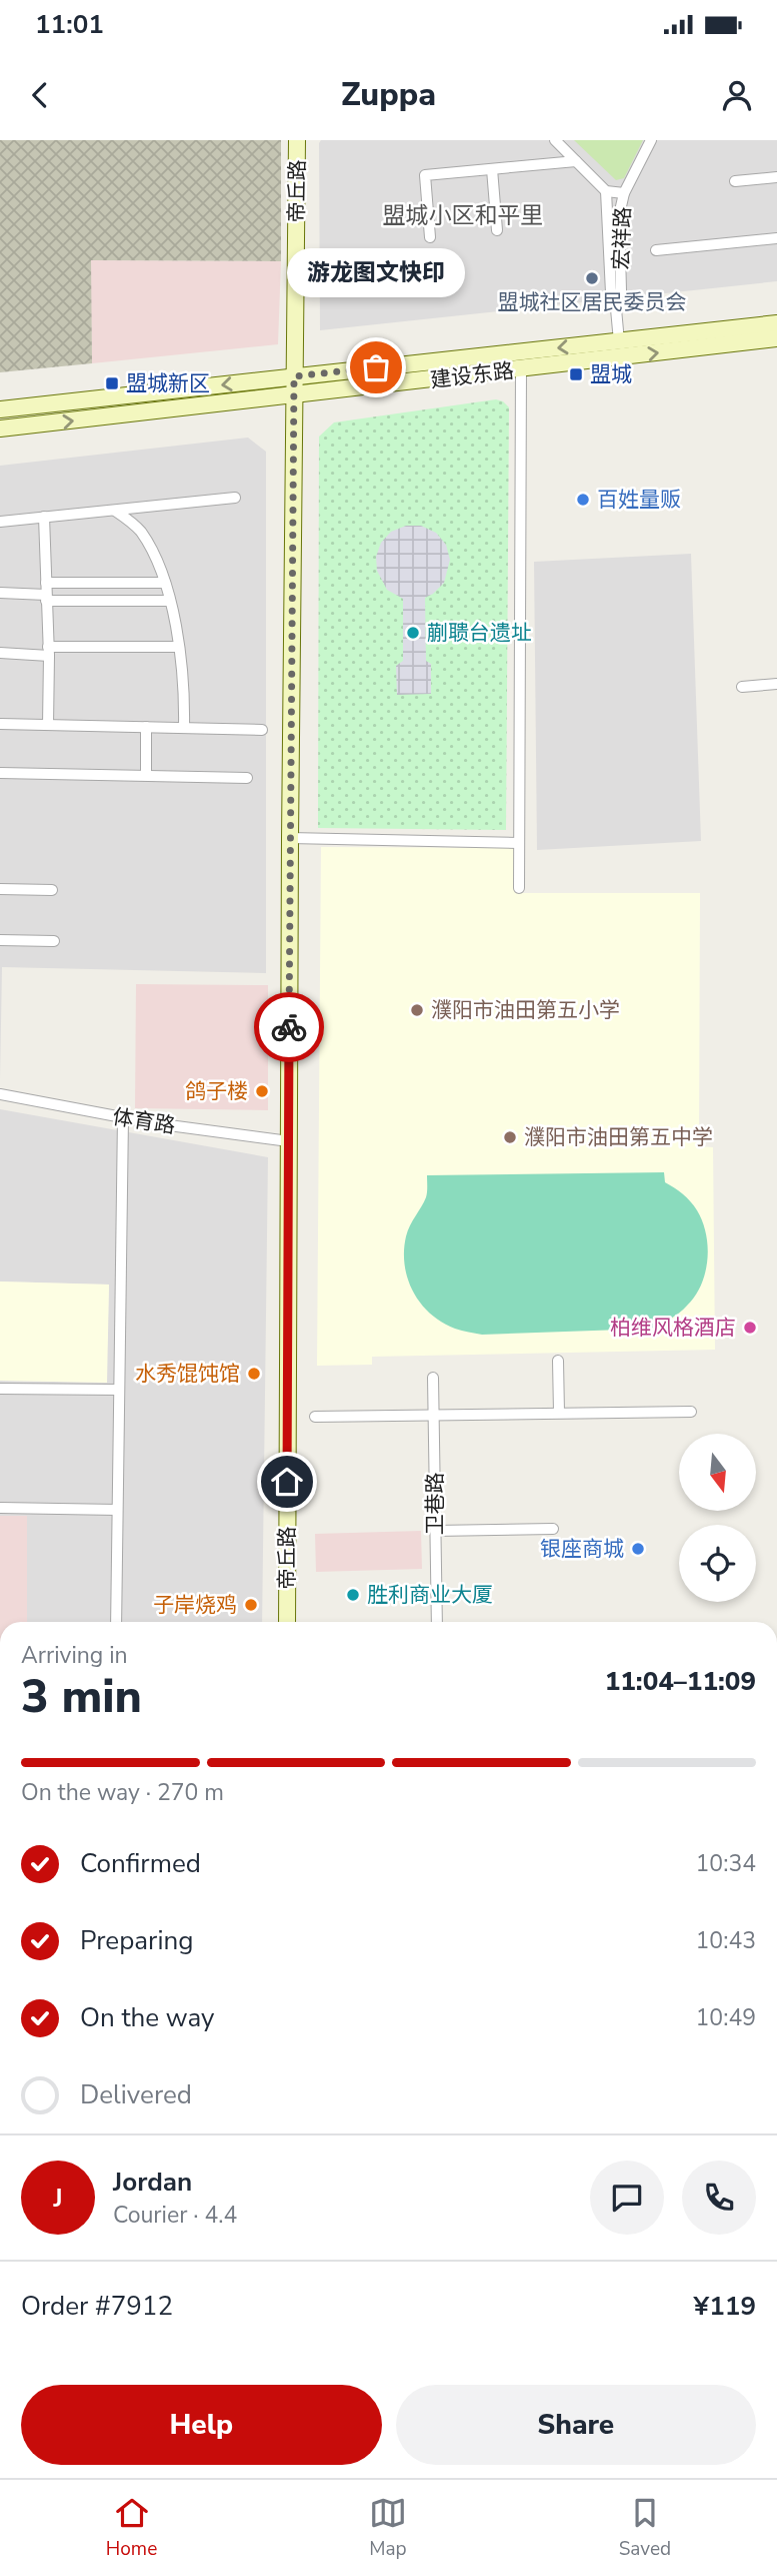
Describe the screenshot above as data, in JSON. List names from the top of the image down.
{
  "streets": {
    "main road": ["帝丘路", "建设东路"],
    "street": ["宏祥路", "体育路", "卫巷路"]
  },
  "crossings": [
    ["帝丘路", "建设东路"],
    ["帝丘路", "体育路"],
    ["宏祥路", "建设东路"]
  ],
  "districts": ["盟城小区和平里"],
  "places": {
    "other": [
      "盟城社区居民委员会",
      "游龙图文快印",
      "百姓量贩",
      "蒯聩台遗址",
      "濮阳市油田第五小学",
      "鸽子楼",
      "濮阳市油田第五中学",
      "柏维风格酒店",
      "水秀馄饨馆",
      "银座商城",
      "胜利商业大厦",
      "子岸烧鸡"
    ],
    "transit": ["盟城", "盟城新区"]
  },
  "north": "bottom",
  "page": {
    "status": "11:01",
    "header": "Zuppa",
    "bubble": "游龙图文快印",
    "heading": ["3 min", "Arriving in", "11:04–11:09"],
    "panel": [
      "Jordan",
      "Courier · 4.4",
      "Order #7912",
      "¥119"
    ],
    "bar": "On the way · 270 m",
    "list": [
      ["Confirmed", "10:34"],
      ["Preparing", "10:43"],
      ["On the way", "10:49"],
      "Delivered"
    ],
    "round": "J",
    "buttons": ["Help", "Share"],
    "tabs": ["Home", "Map", "Saved"]
  }
}
